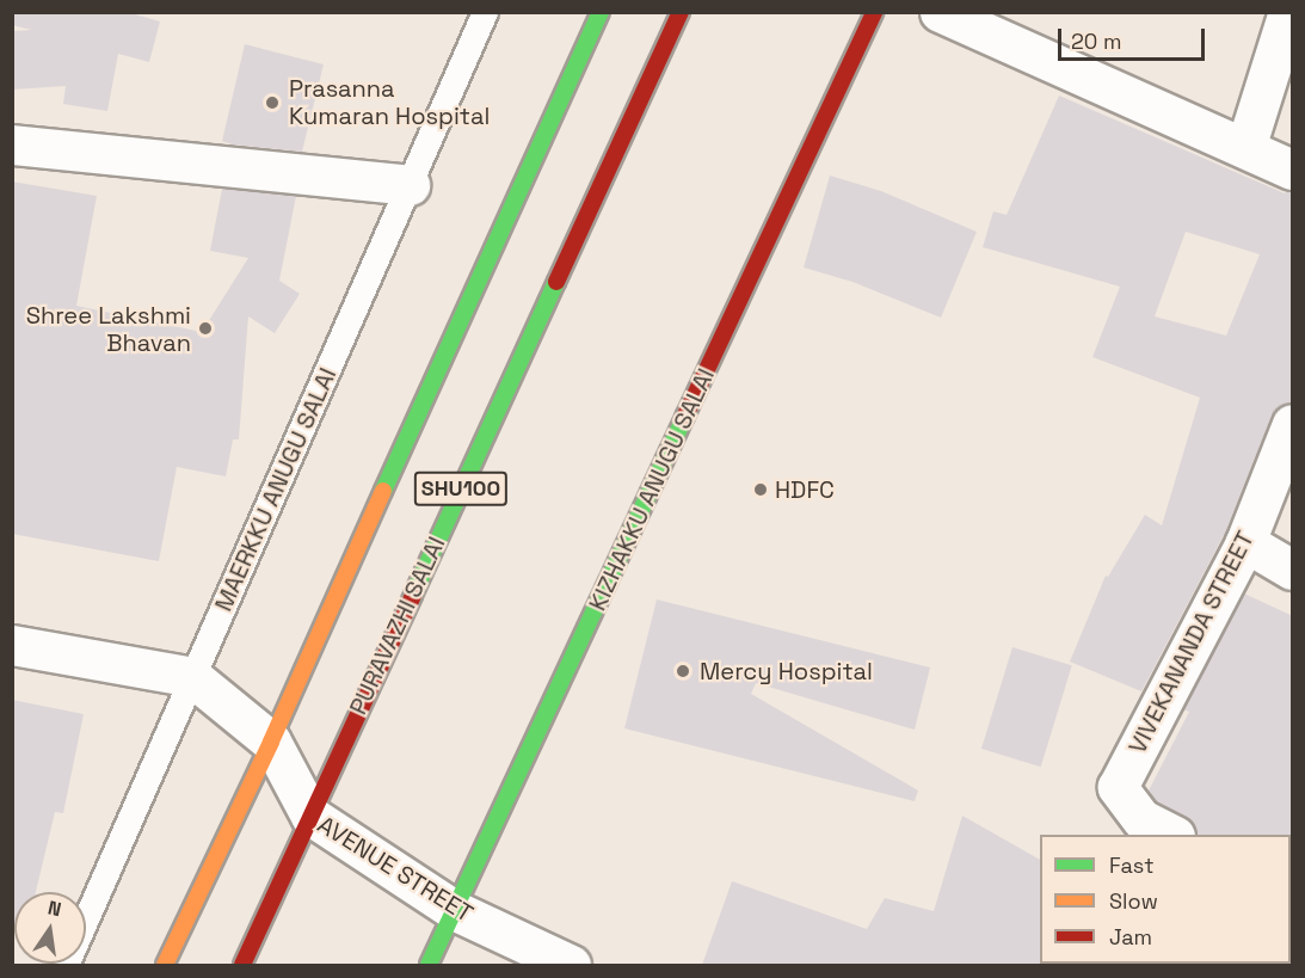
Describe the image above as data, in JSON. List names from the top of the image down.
{
  "streets": {
    "main road": ["SHU100", "KIZHAKKU ANUGU SALAI", "PURAVAZHI SALAI"],
    "street": ["VIVEKANANDA STREET", "AVENUE STREET"],
    "lane": ["MAERKKU ANUGU SALAI"]
  },
  "crossings": [
    ["SHU100", "AVENUE STREET"],
    ["MAERKKU ANUGU SALAI", "AVENUE STREET"],
    ["KIZHAKKU ANUGU SALAI", "AVENUE STREET"],
    ["PURAVAZHI SALAI", "AVENUE STREET"]
  ],
  "places": [
    "Prasanna Kumaran Hospital",
    "Shree Lakshmi Bhavan",
    "HDFC",
    "Mercy Hospital"
  ],
  "legend": ["Fast", "Slow", "Jam"],
  "scale_bar": "20 m",
  "north": "top"
}
